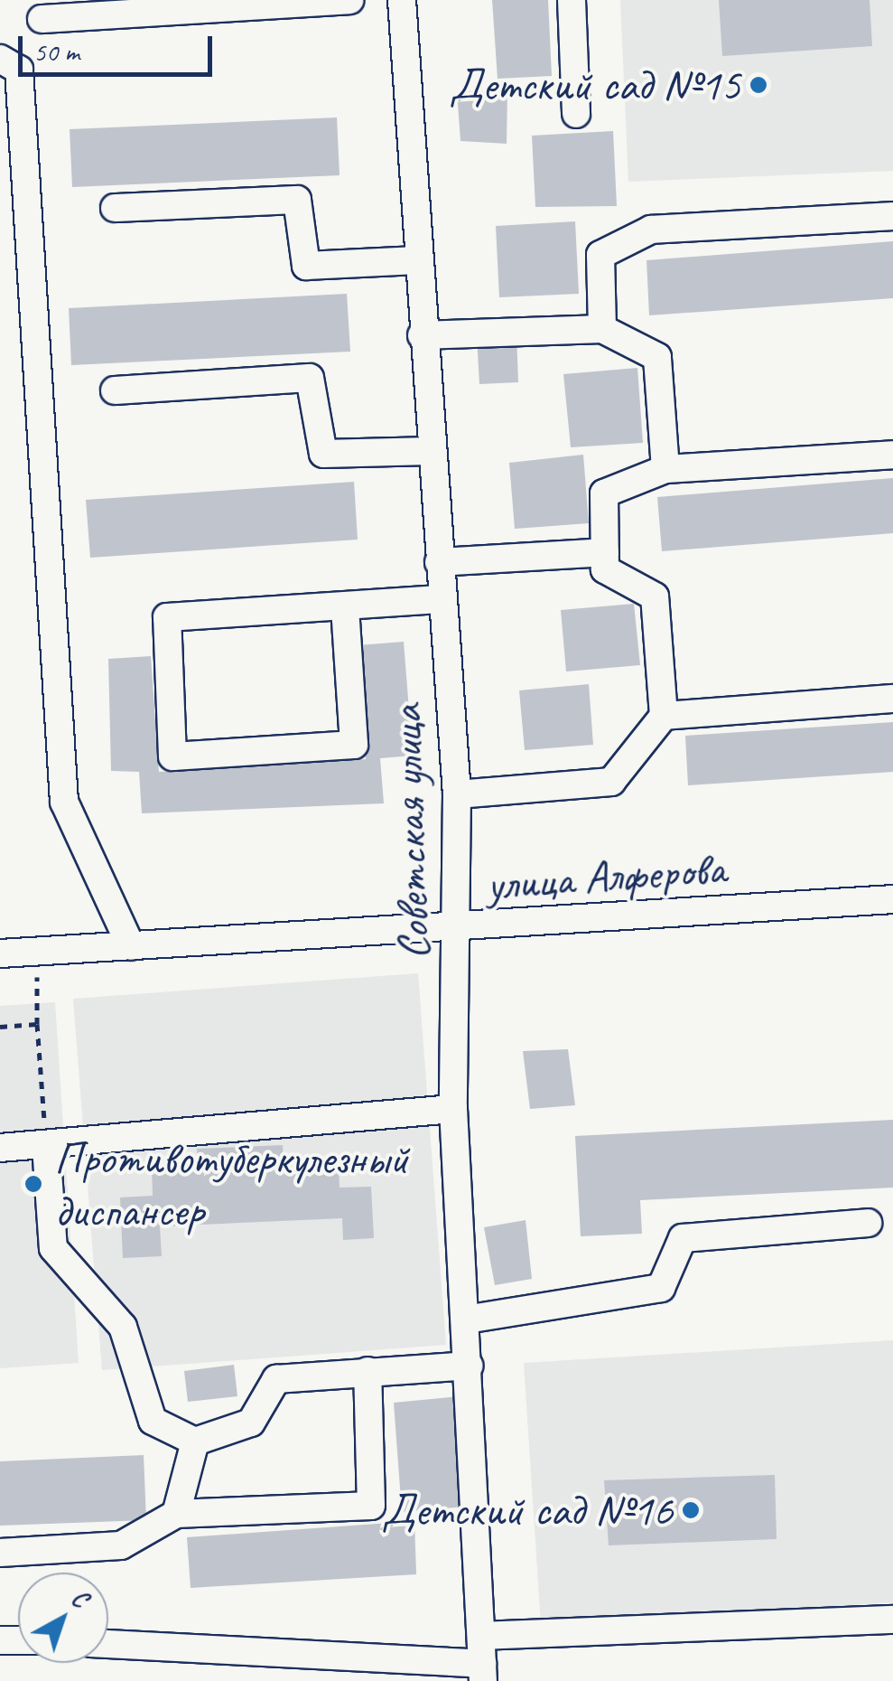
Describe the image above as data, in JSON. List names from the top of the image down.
{
  "streets": {
    "street": ["Советская улица", "улица Алферова"]
  },
  "crossings": [
    ["Советская улица", "улица Алферова"]
  ],
  "places": ["Детский сад №15", "Противотуберкулезный диспансер", "Детский сад №16"],
  "scale_bar": "50 m",
  "north": "top right"
}
